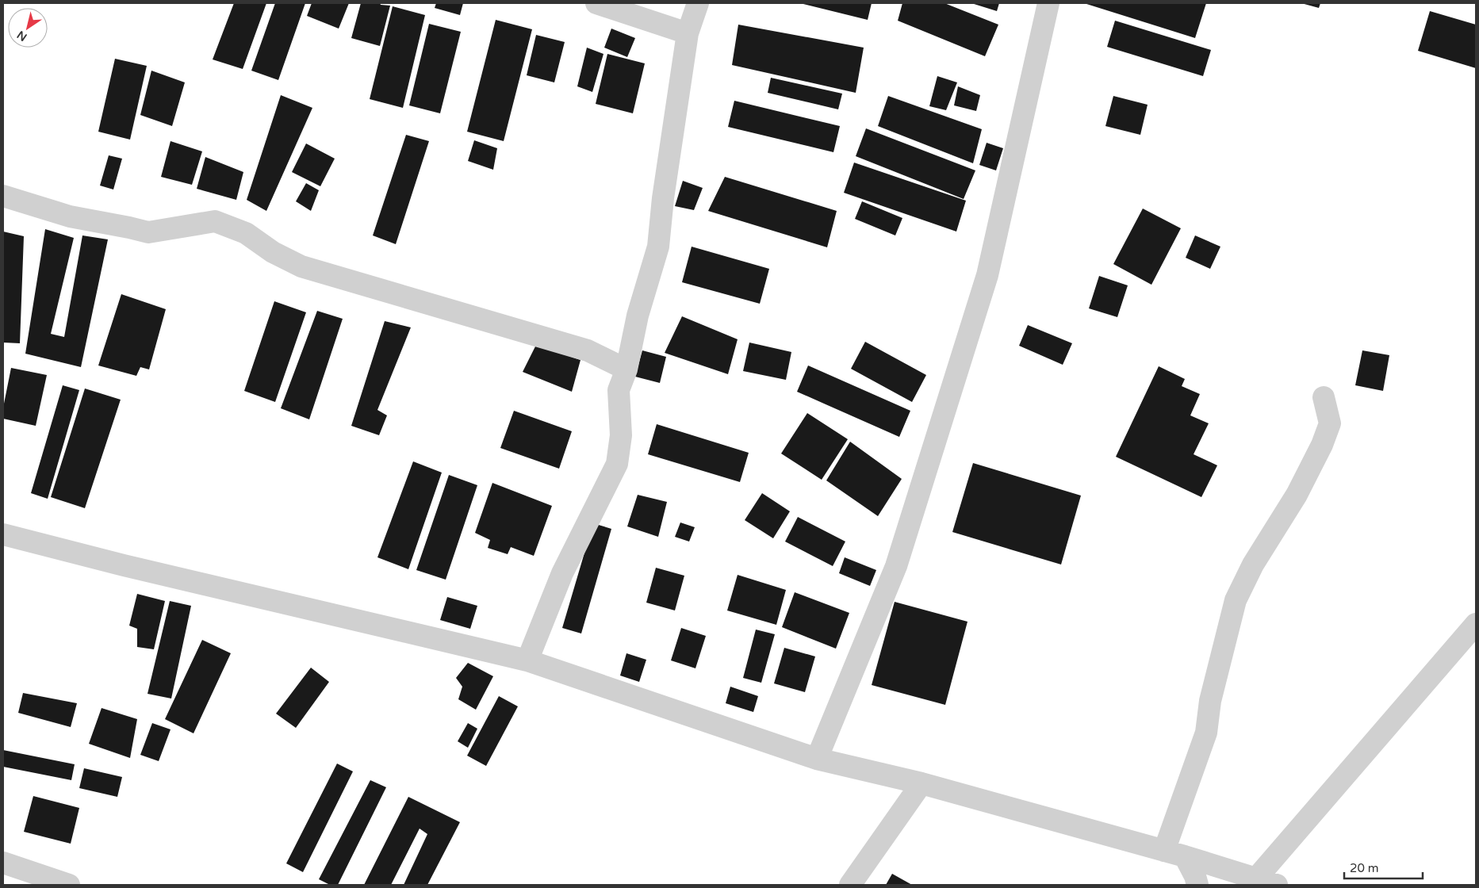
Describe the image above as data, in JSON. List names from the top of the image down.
{
  "scale_bar": "20 m",
  "north": "bottom left"
}
